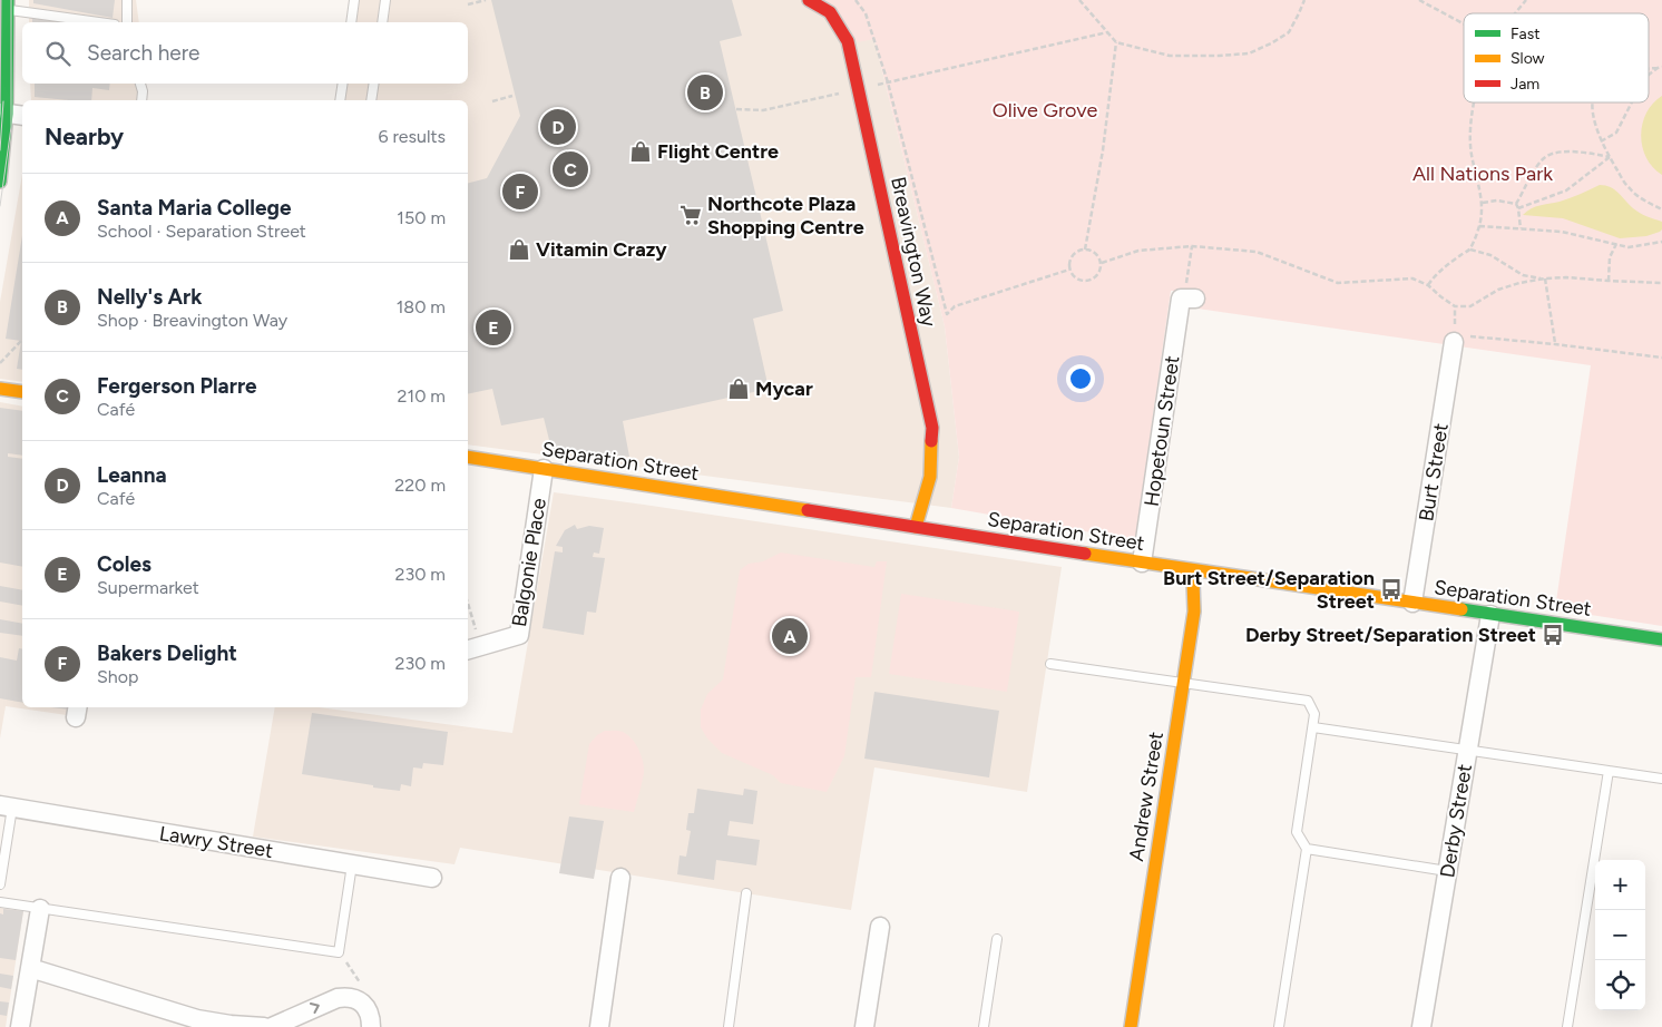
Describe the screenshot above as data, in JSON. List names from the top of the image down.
{
  "streets": {
    "street": [
      "Breavington Way",
      "Hopetoun Street",
      "Separation Street",
      "Burt Street",
      "Balgonie Place",
      "Andrew Street",
      "Derby Street",
      "Lawry Street"
    ]
  },
  "crossings": [
    ["Breavington Way", "Separation Street"],
    ["Hopetoun Street", "Separation Street"],
    ["Separation Street", "Burt Street"],
    ["Separation Street", "Balgonie Place"],
    ["Separation Street", "Andrew Street"],
    ["Separation Street", "Derby Street"]
  ],
  "parks": ["Olive Grove", "All Nations Park"],
  "places": {
    "shop": ["Flight Centre", "Vitamin Crazy", "Mycar"],
    "supermarket": ["Northcote Plaza Shopping Centre"],
    "bus stop": ["Burt Street/Separation Street", "Derby Street/Separation Street"]
  },
  "legend": ["Fast", "Slow", "Jam"],
  "page": {
    "search": "Search here",
    "pins": [
      "B",
      "D",
      "C",
      "F",
      "E",
      "A"
    ],
    "heading": ["Nearby", "6 results"],
    "list": [
      {
        "mark": "A",
        "name": "Santa Maria College",
        "note": "School · Separation Street",
        "value": "150 m"
      },
      {
        "mark": "B",
        "name": "Nelly's Ark",
        "note": "Shop · Breavington Way",
        "value": "180 m"
      },
      {
        "mark": "C",
        "name": "Fergerson Plarre",
        "note": "Café",
        "value": "210 m"
      },
      {
        "mark": "D",
        "name": "Leanna",
        "note": "Café",
        "value": "220 m"
      },
      {
        "mark": "E",
        "name": "Coles",
        "note": "Supermarket",
        "value": "230 m"
      },
      {
        "mark": "F",
        "name": "Bakers Delight",
        "note": "Shop",
        "value": "230 m"
      }
    ],
    "map_buttons": ["+", "−"]
  }
}
